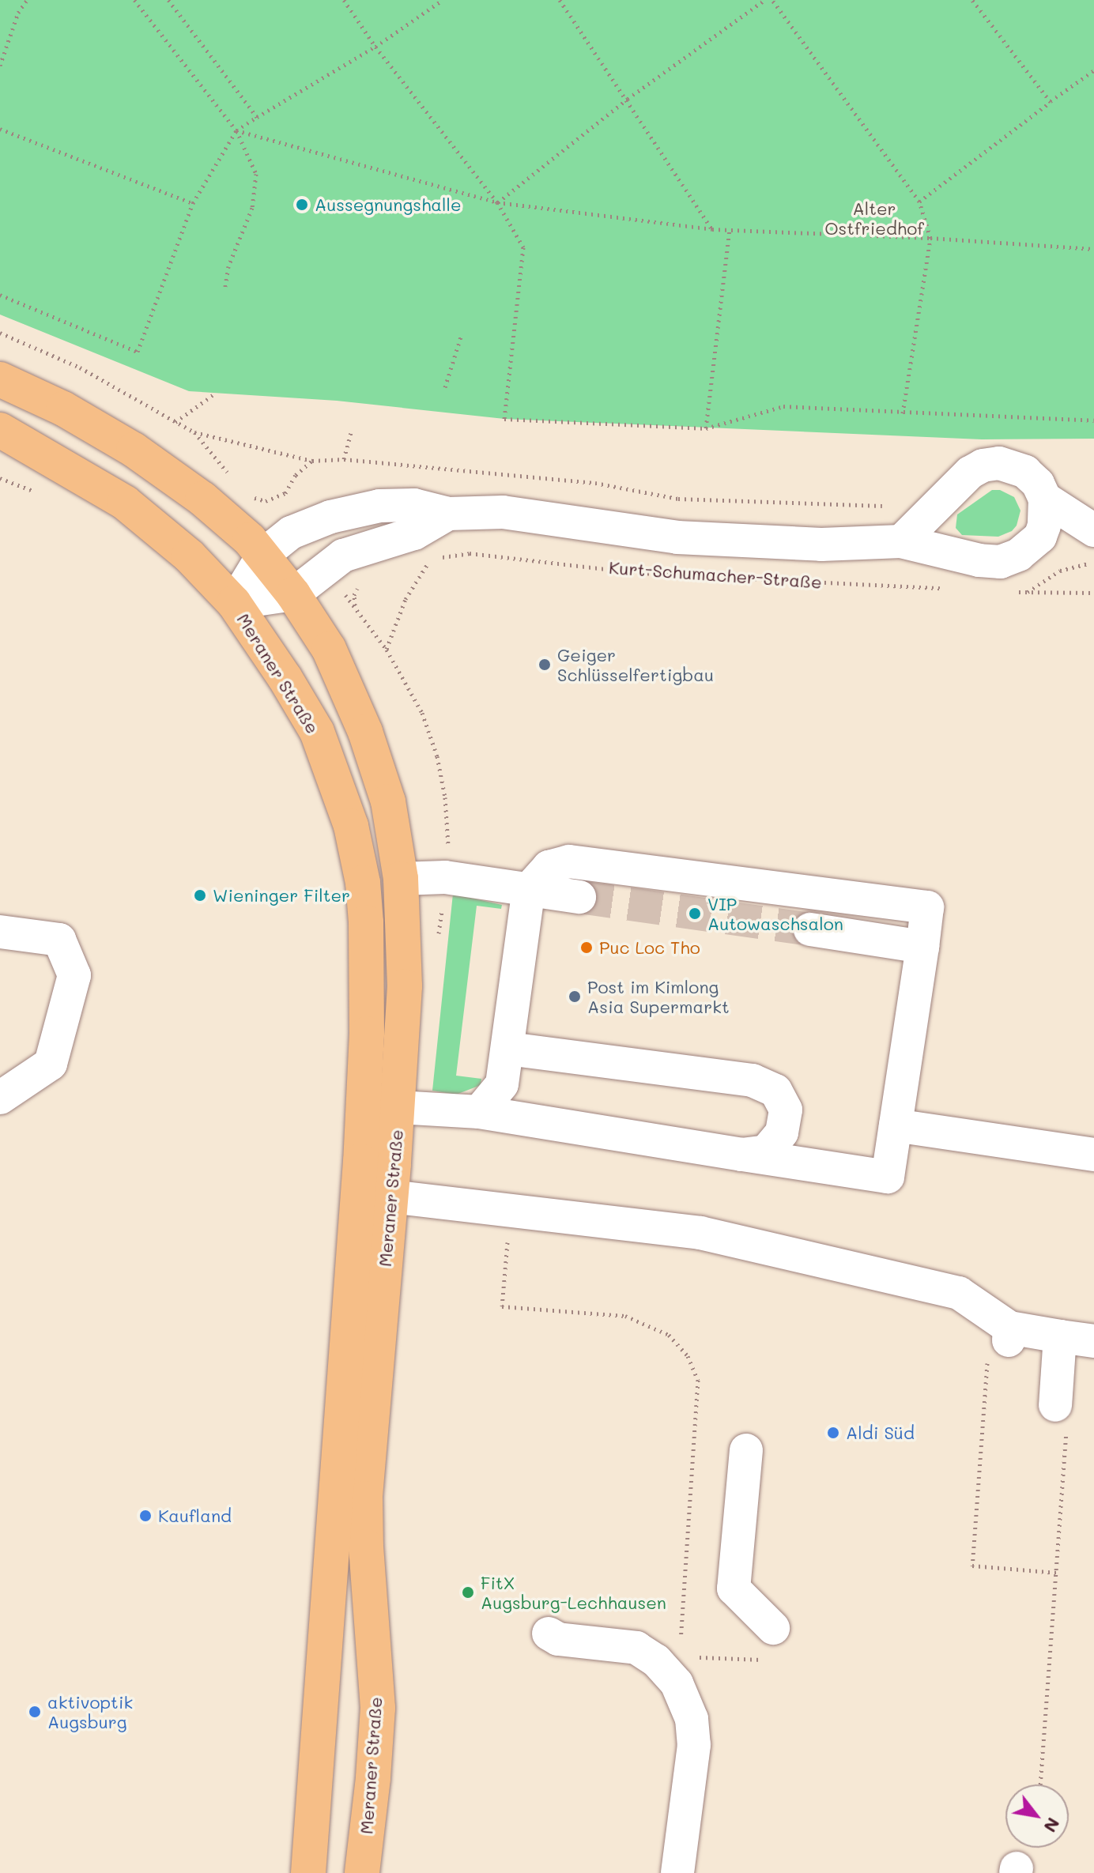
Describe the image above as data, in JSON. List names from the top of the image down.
{
  "streets": {
    "main road": ["Meraner Straße"],
    "street": ["Kurt-Schumacher-Straße"]
  },
  "crossings": [
    ["Kurt-Schumacher-Straße", "Meraner Straße"]
  ],
  "parks": ["Alter Ostfriedhof"],
  "places": [
    "Aussegnungshalle",
    "Geiger Schlüsselfertigbau",
    "Wieninger Filter",
    "VIP Autowaschsalon",
    "Puc Loc Tho",
    "Post im Kimlong Asia Supermarkt",
    "Aldi Süd",
    "Kaufland",
    "FitX Augsburg-Lechhausen",
    "aktivoptik Augsburg"
  ],
  "north": "bottom right"
}
